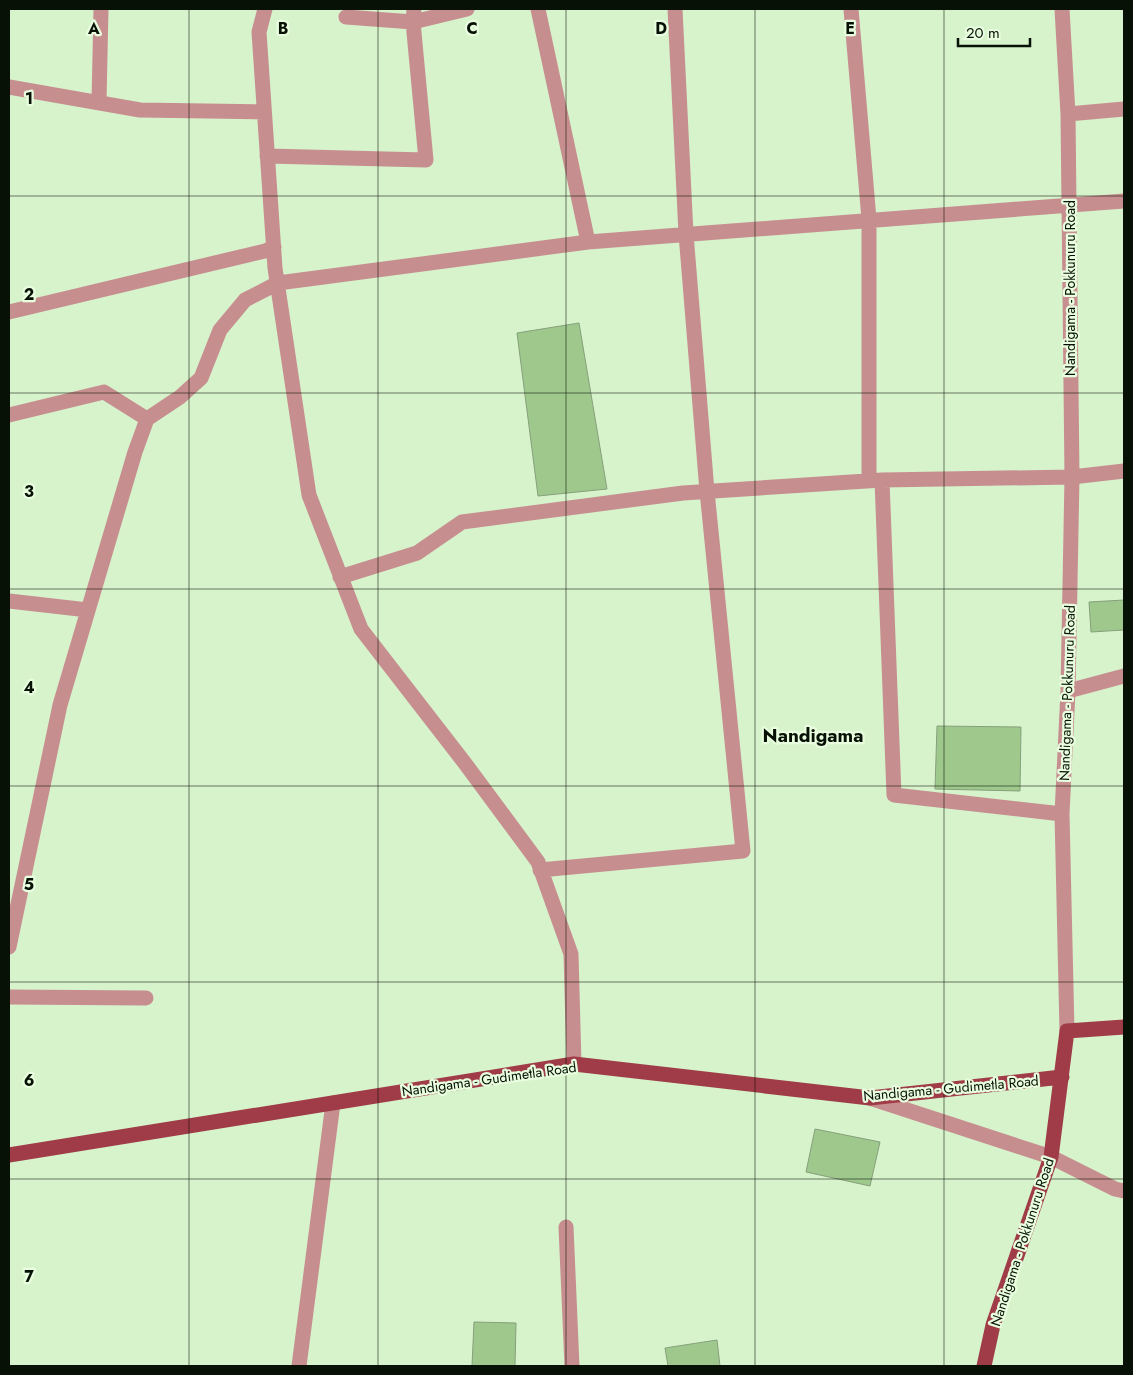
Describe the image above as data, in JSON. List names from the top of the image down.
{
  "streets": {
    "main road": ["Nandigama - Pokkunuru Road", "Nandigama - Gudimetla Road"]
  },
  "crossings": [
    ["Nandigama - Pokkunuru Road", "Nandigama - Gudimetla Road"]
  ],
  "districts": ["Nandigama"],
  "scale_bar": "20 m",
  "grid": {
    "columns": [
      "A",
      "B",
      "C",
      "D",
      "E"
    ],
    "rows": [
      "1",
      "2",
      "3",
      "4",
      "5",
      "6",
      "7"
    ]
  }
}
